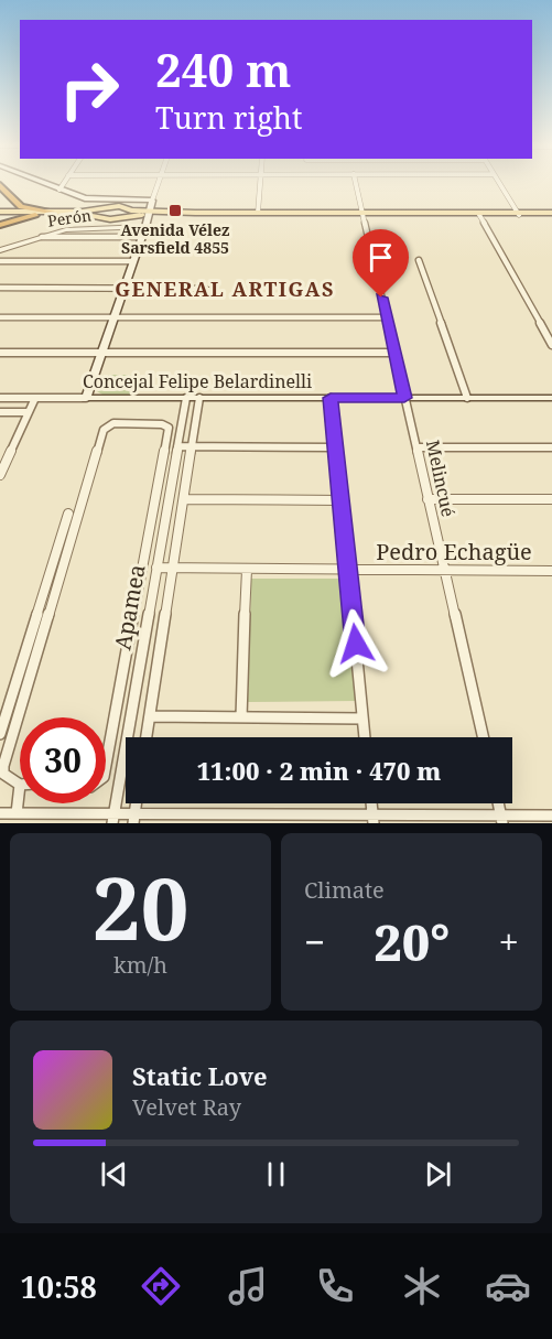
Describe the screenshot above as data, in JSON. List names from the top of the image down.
{
  "streets": {
    "main road": ["Concejal Felipe Belardinelli"],
    "street": [
      "Perón",
      "Melincué",
      "Pedro Echagüe",
      "Apamea"
    ]
  },
  "crossings": [
    ["Concejal Felipe Belardinelli", "Melincué"],
    ["Concejal Felipe Belardinelli", "Apamea"],
    ["Melincué", "Pedro Echagüe"],
    ["Pedro Echagüe", "Apamea"]
  ],
  "districts": ["GENERAL ARTIGAS"],
  "places": {
    "transit": ["Avenida Vélez Sarsfield 4855"]
  },
  "page": {
    "turn": ["240 m", "Turn right"],
    "limit": "30",
    "trip": "11:00 · 2 min · 470 m",
    "tile": [
      ["20", "km/h"],
      "Climate"
    ],
    "heat": ["−", "20°", "+"],
    "song": ["Static Love", "Velvet Ray"],
    "tabs": "10:58"
  }
}
